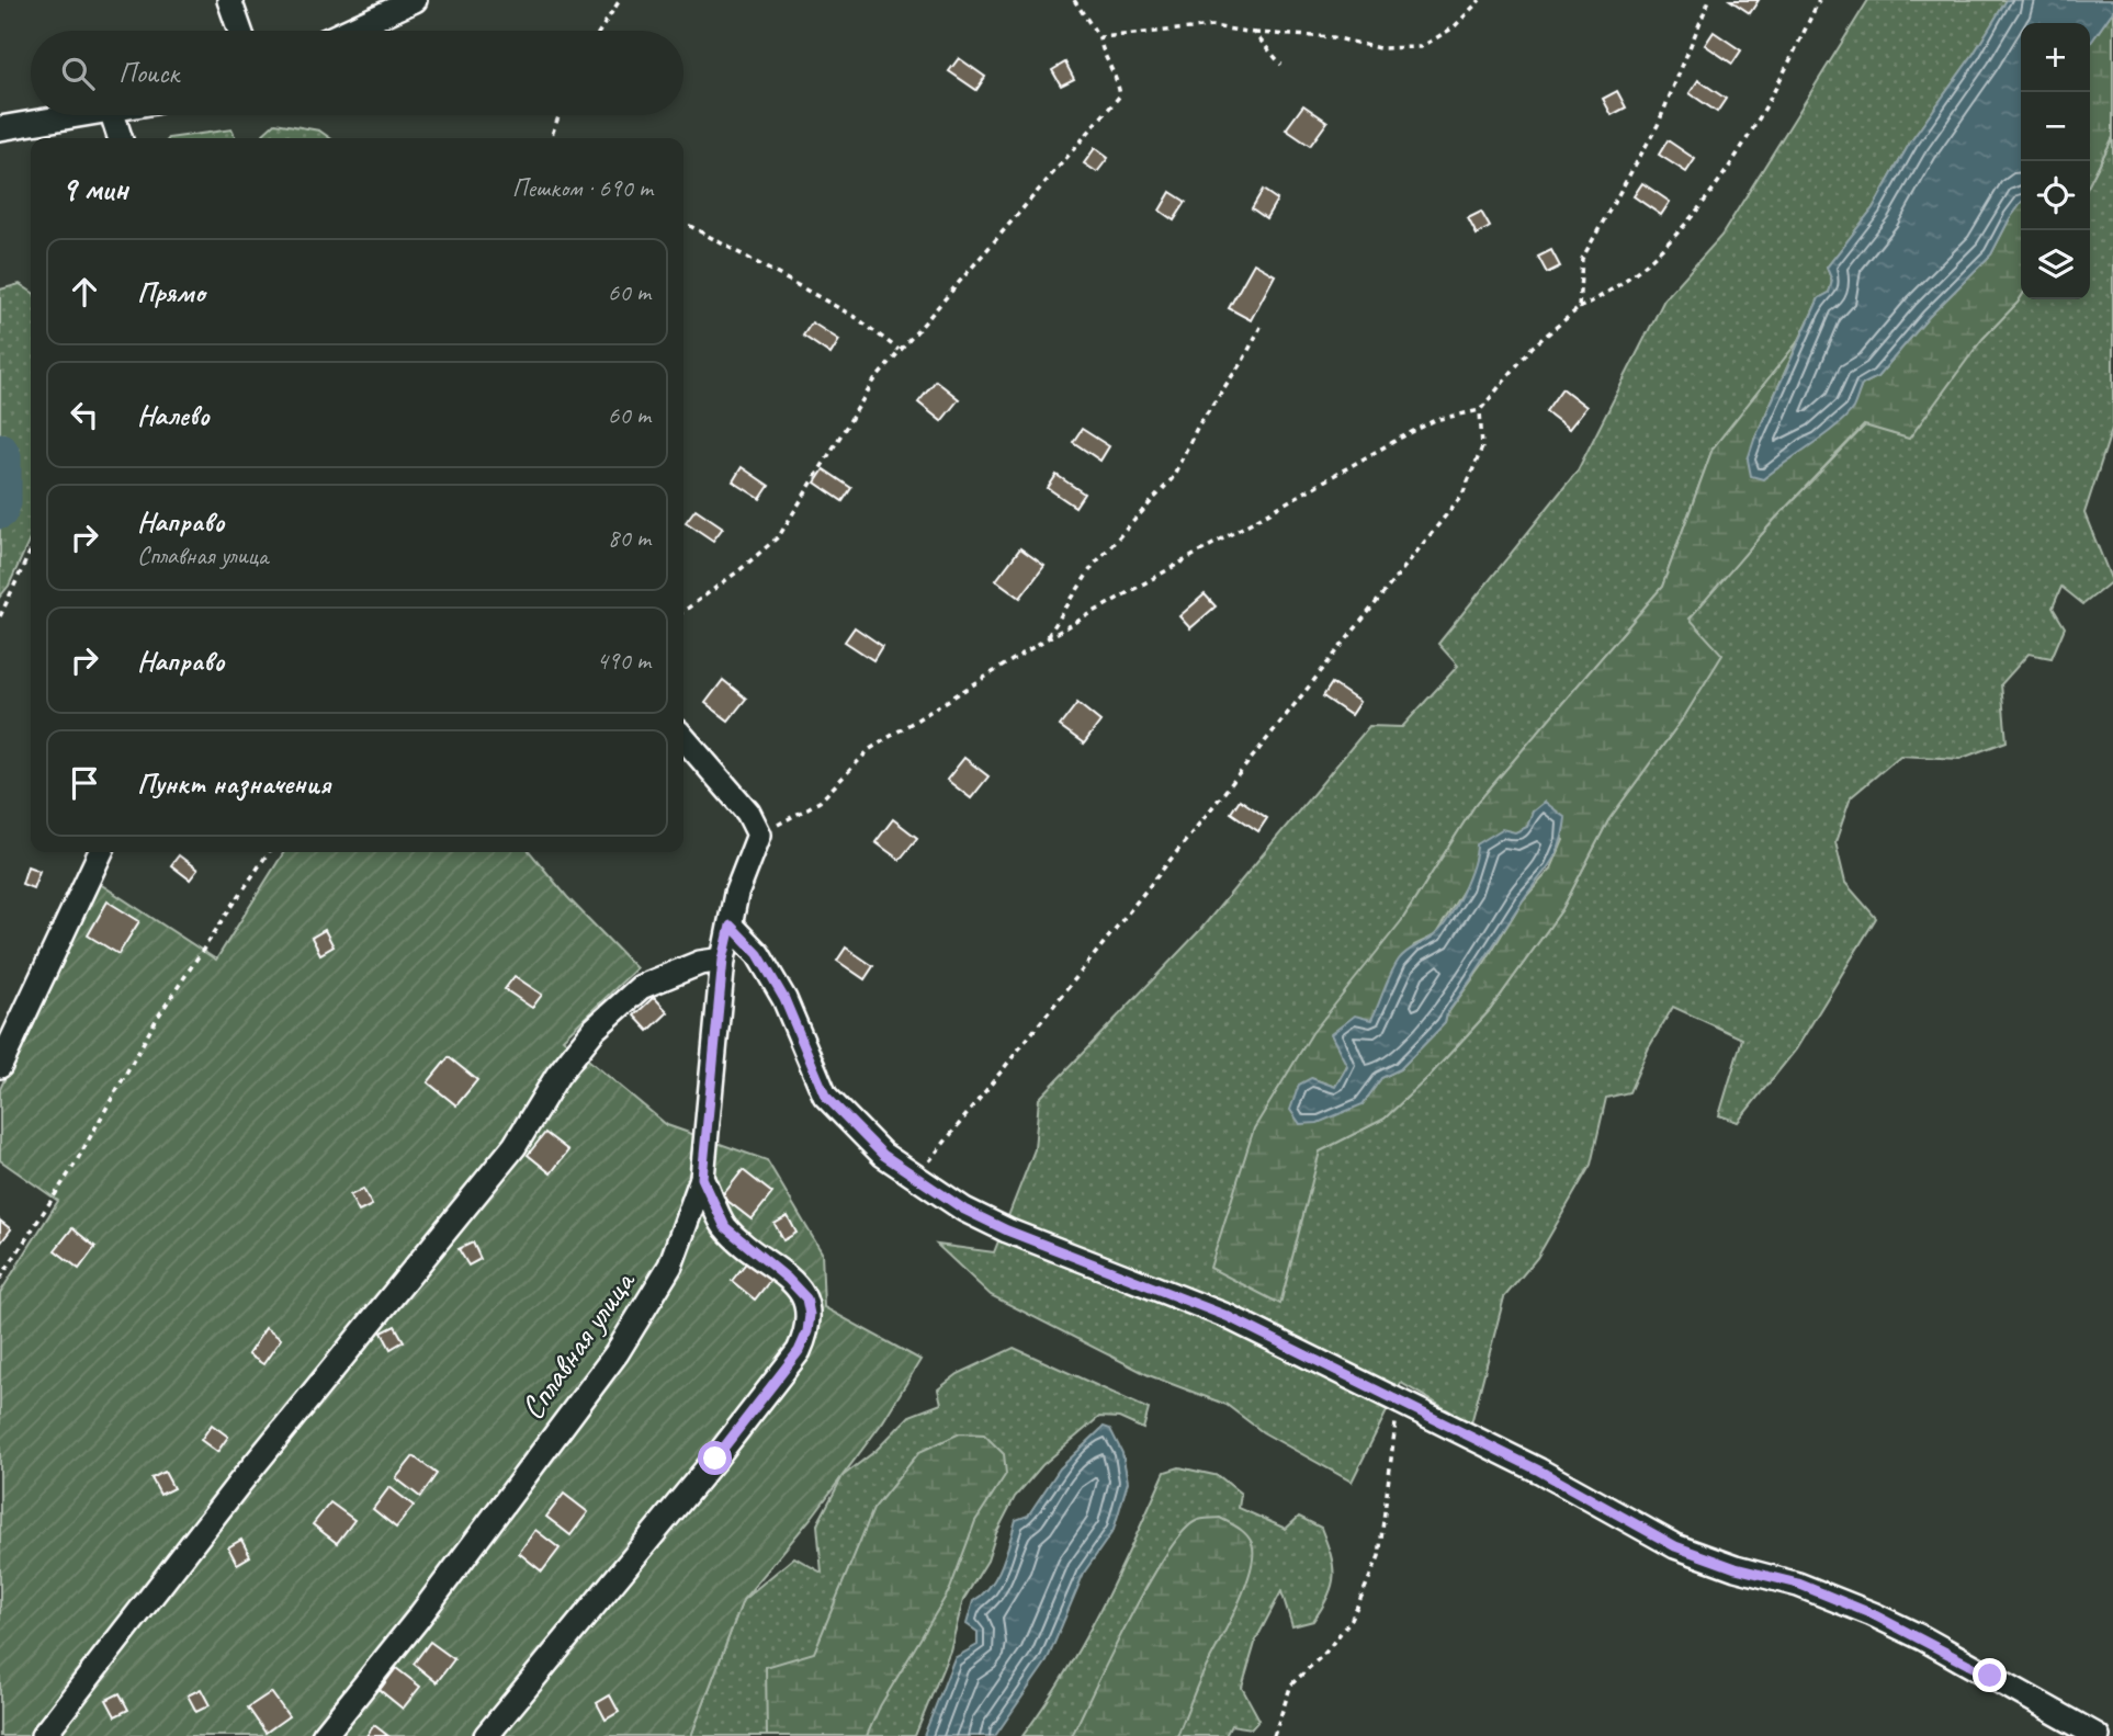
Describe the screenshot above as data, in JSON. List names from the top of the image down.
{
  "streets": {
    "street": ["Сплавная улица"]
  },
  "page": {
    "map_buttons": ["+", "−"],
    "search": "Поиск",
    "heading": ["9 мин", "Пешком · 690 m"],
    "list": [
      ["Прямо", "60 m"],
      ["Налево", "60 m"],
      ["Направо", "Сплавная улица", "80 m"],
      ["Направо", "490 m"],
      "Пункт назначения"
    ]
  }
}
